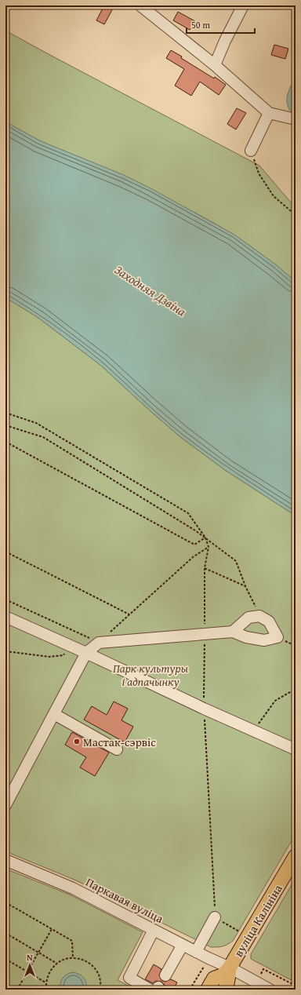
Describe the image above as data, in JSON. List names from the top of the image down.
{
  "streets": {
    "main road": ["вуліца Калініна"],
    "street": ["Паркавая вуліца"]
  },
  "crossings": [
    ["Паркавая вуліца", "вуліца Калініна"]
  ],
  "water": ["Заходняя Дзвіна"],
  "parks": ["Парк культуры і адпачынку"],
  "places": ["Мастак-сэрвіс"],
  "scale_bar": "50 m",
  "north": "top"
}
